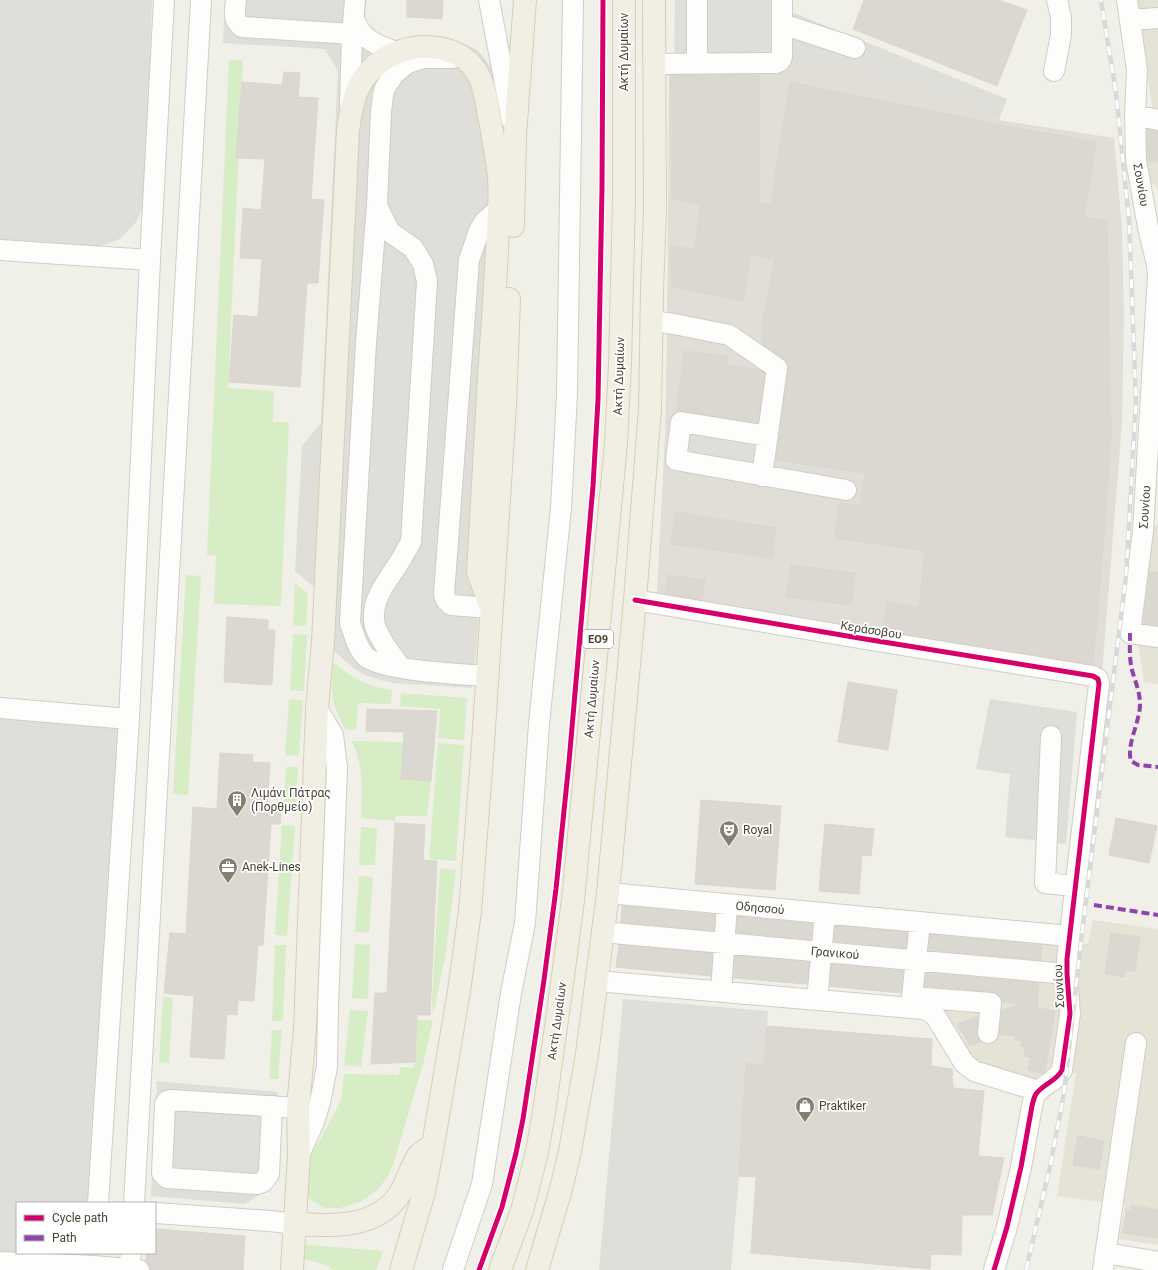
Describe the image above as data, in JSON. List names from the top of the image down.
{
  "streets": {
    "main road": ["Ακτή Δυμαίων", "ΕΟ9"],
    "street": [
      "Σουνίου",
      "Κεράσοβου",
      "Οδησσού",
      "Γρανικού"
    ]
  },
  "crossings": [
    ["Σουνίου", "Κεράσοβου"],
    ["Σουνίου", "Οδησσού"],
    ["Σουνίου", "Γρανικού"],
    ["Κεράσοβου", "ΕΟ9"],
    ["ΕΟ9", "Οδησσού"],
    ["ΕΟ9", "Γρανικού"]
  ],
  "places": {
    "building": ["Λιμάνι Πάτρας (Πορθμείο)"],
    "theatre": ["Royal"],
    "office": ["Anek-Lines"],
    "shop": ["Praktiker"]
  },
  "legend": ["Cycle path", "Path"]
}
